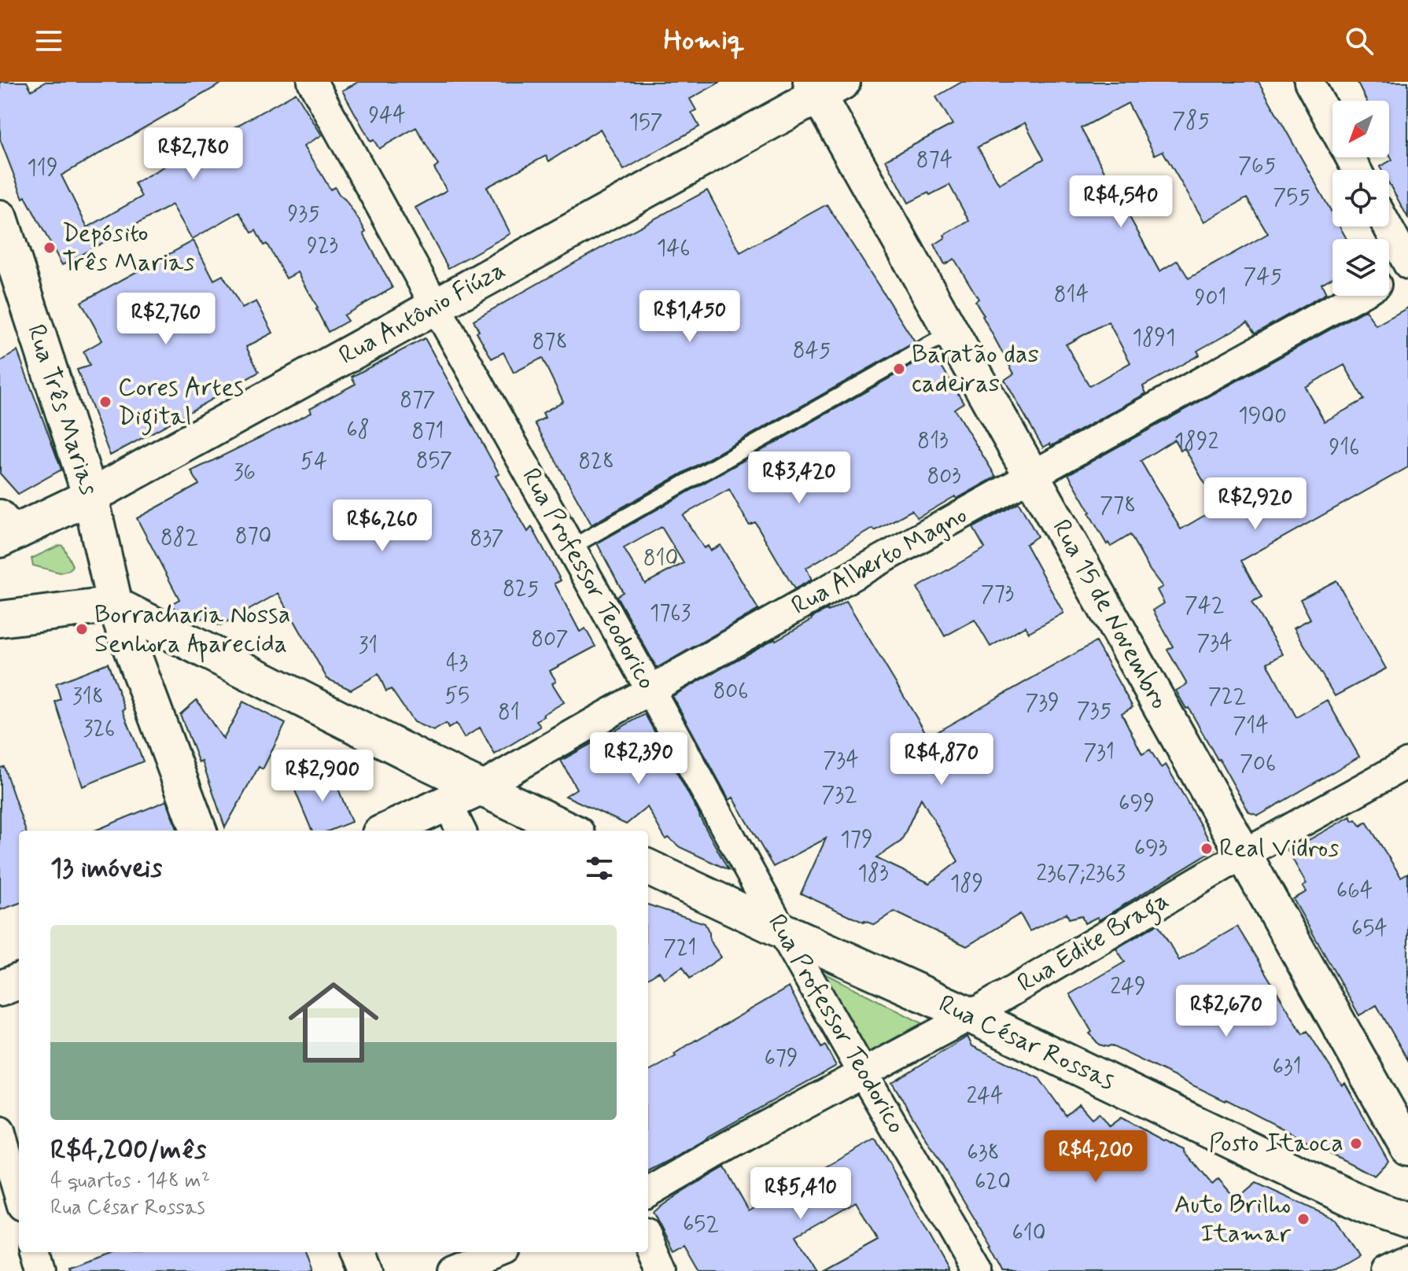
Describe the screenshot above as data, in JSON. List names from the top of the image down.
{
  "streets": {
    "main road": [
      "Rua Antônio Fiúza",
      "Rua Três Marias",
      "Rua Alberto Magno",
      "Rua 15 de Novembro",
      "Rua César Rossas"
    ],
    "street": ["Rua Professor Teodorico", "Rua Edite Braga"]
  },
  "crossings": [
    ["Rua Antônio Fiúza", "Rua Três Marias"],
    ["Rua Antônio Fiúza", "Rua Professor Teodorico"],
    ["Rua Antônio Fiúza", "Rua 15 de Novembro"],
    ["Rua Alberto Magno", "Rua Professor Teodorico"],
    ["Rua Alberto Magno", "Rua 15 de Novembro"],
    ["Rua Professor Teodorico", "Rua Edite Braga"],
    ["Rua Professor Teodorico", "Rua César Rossas"],
    ["Rua 15 de Novembro", "Rua Edite Braga"],
    ["Rua Edite Braga", "Rua César Rossas"]
  ],
  "places": [
    "Depósito Três Marias",
    "Baratão das cadeiras",
    "Cores Artes Digital",
    "Borracharia Nossa Senhora Aparecida",
    "Real Vidros",
    "Posto Itaoca",
    "Auto Brilho Itamar"
  ],
  "house_numbers": [
    "944",
    "785",
    "157",
    "874",
    "765",
    "119",
    "755",
    "935",
    "923",
    "146",
    "745",
    "814",
    "901",
    "1891",
    "878",
    "845",
    "877",
    "1900",
    "68",
    "871",
    "813",
    "1892",
    "916",
    "857",
    "54",
    "828",
    "36",
    "803",
    "778",
    "870",
    "882",
    "837",
    "810",
    "825",
    "773",
    "742",
    "1763",
    "807",
    "734",
    "31",
    "43",
    "806",
    "55",
    "318",
    "722",
    "739",
    "735",
    "81",
    "714",
    "326",
    "731",
    "734",
    "706",
    "732",
    "699",
    "179",
    "693",
    "183",
    "2367;2363",
    "189",
    "664",
    "654",
    "721",
    "249",
    "679",
    "631",
    "244",
    "638",
    "620",
    "652",
    "610"
  ],
  "north": "bottom left",
  "page": {
    "header": "Homiq",
    "price": [
      "R$2,780",
      "R$4,540",
      "R$1,450",
      "R$2,760",
      "R$3,420",
      "R$2,920",
      "R$6,260",
      "R$2,390",
      "R$4,870",
      "R$2,900",
      "R$2,670",
      "R$4,200",
      "R$5,410"
    ],
    "heading": "13 imóveis",
    "list": [
      {
        "name": "R$4,200/mês",
        "note": "4 quartos · 148 m² · Rua César Rossas"
      }
    ]
  }
}
